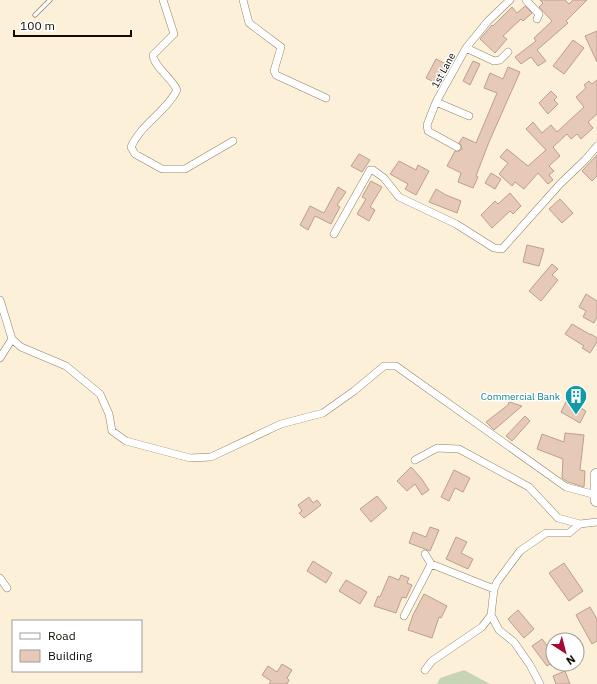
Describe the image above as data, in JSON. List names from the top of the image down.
{
  "streets": {
    "street": ["1st Lane"]
  },
  "places": {
    "building": ["Commercial Bank"]
  },
  "legend": ["Road", "Building"],
  "scale_bar": "100 m",
  "north": "bottom right"
}
